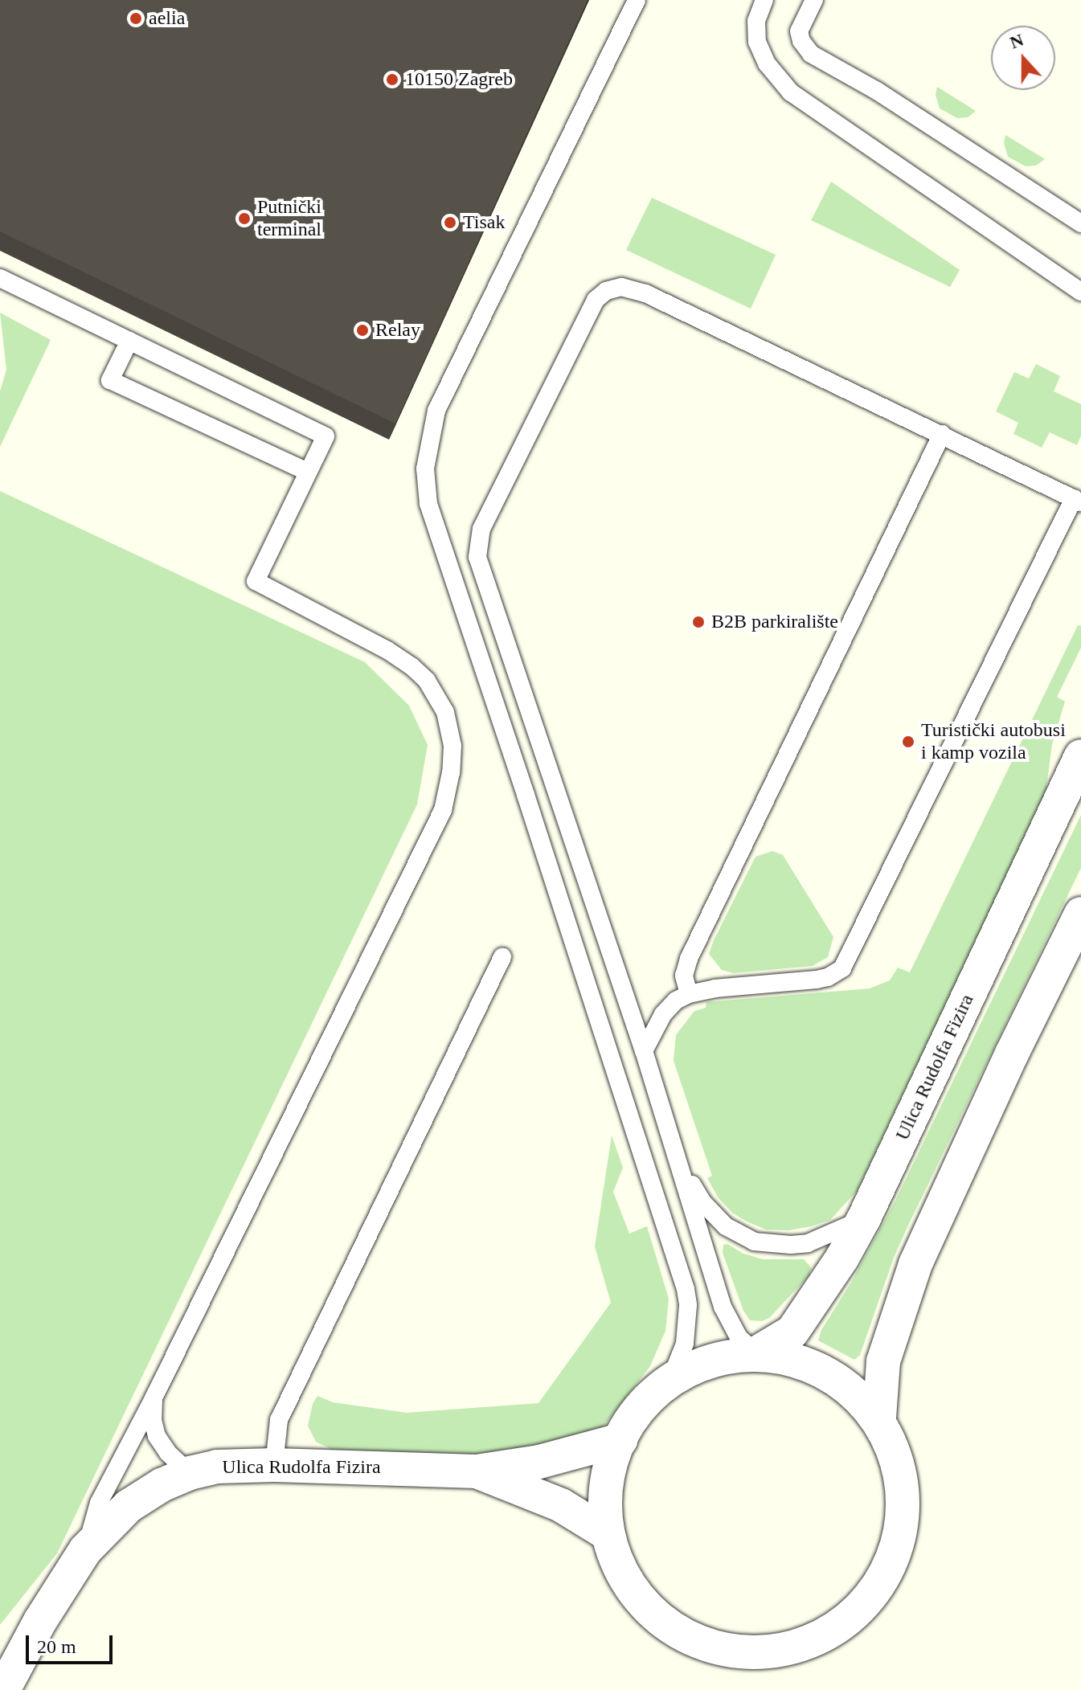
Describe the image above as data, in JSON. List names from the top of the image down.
{
  "streets": {
    "street": ["Ulica Rudolfa Fizira"]
  },
  "places": [
    "aelia",
    "10150 Zagreb",
    "Putnički terminal",
    "Tisak",
    "Relay",
    "B2B parkiralište",
    "Turistički autobusi i kamp vozila"
  ],
  "scale_bar": "20 m",
  "north": "top"
}
